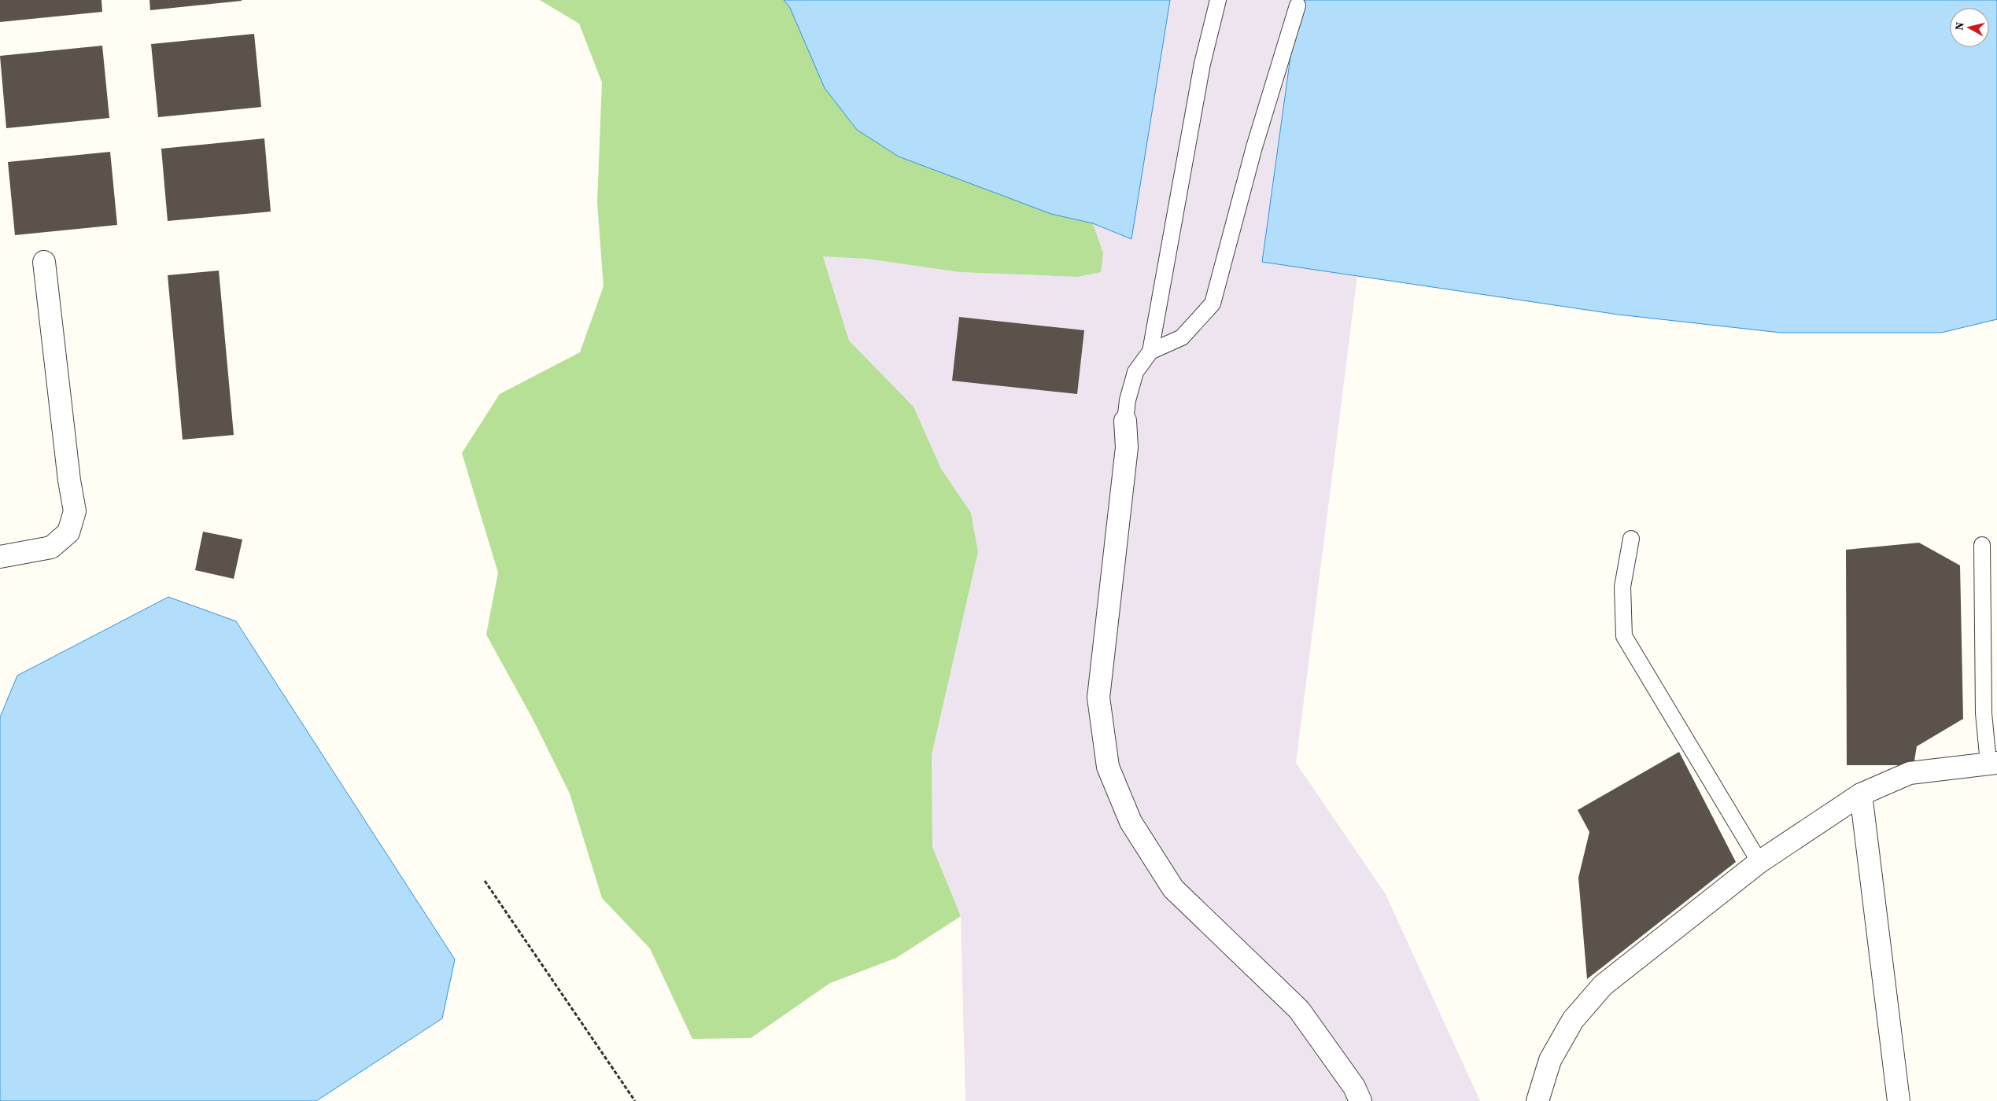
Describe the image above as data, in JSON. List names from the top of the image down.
{
  "north": "left"
}
